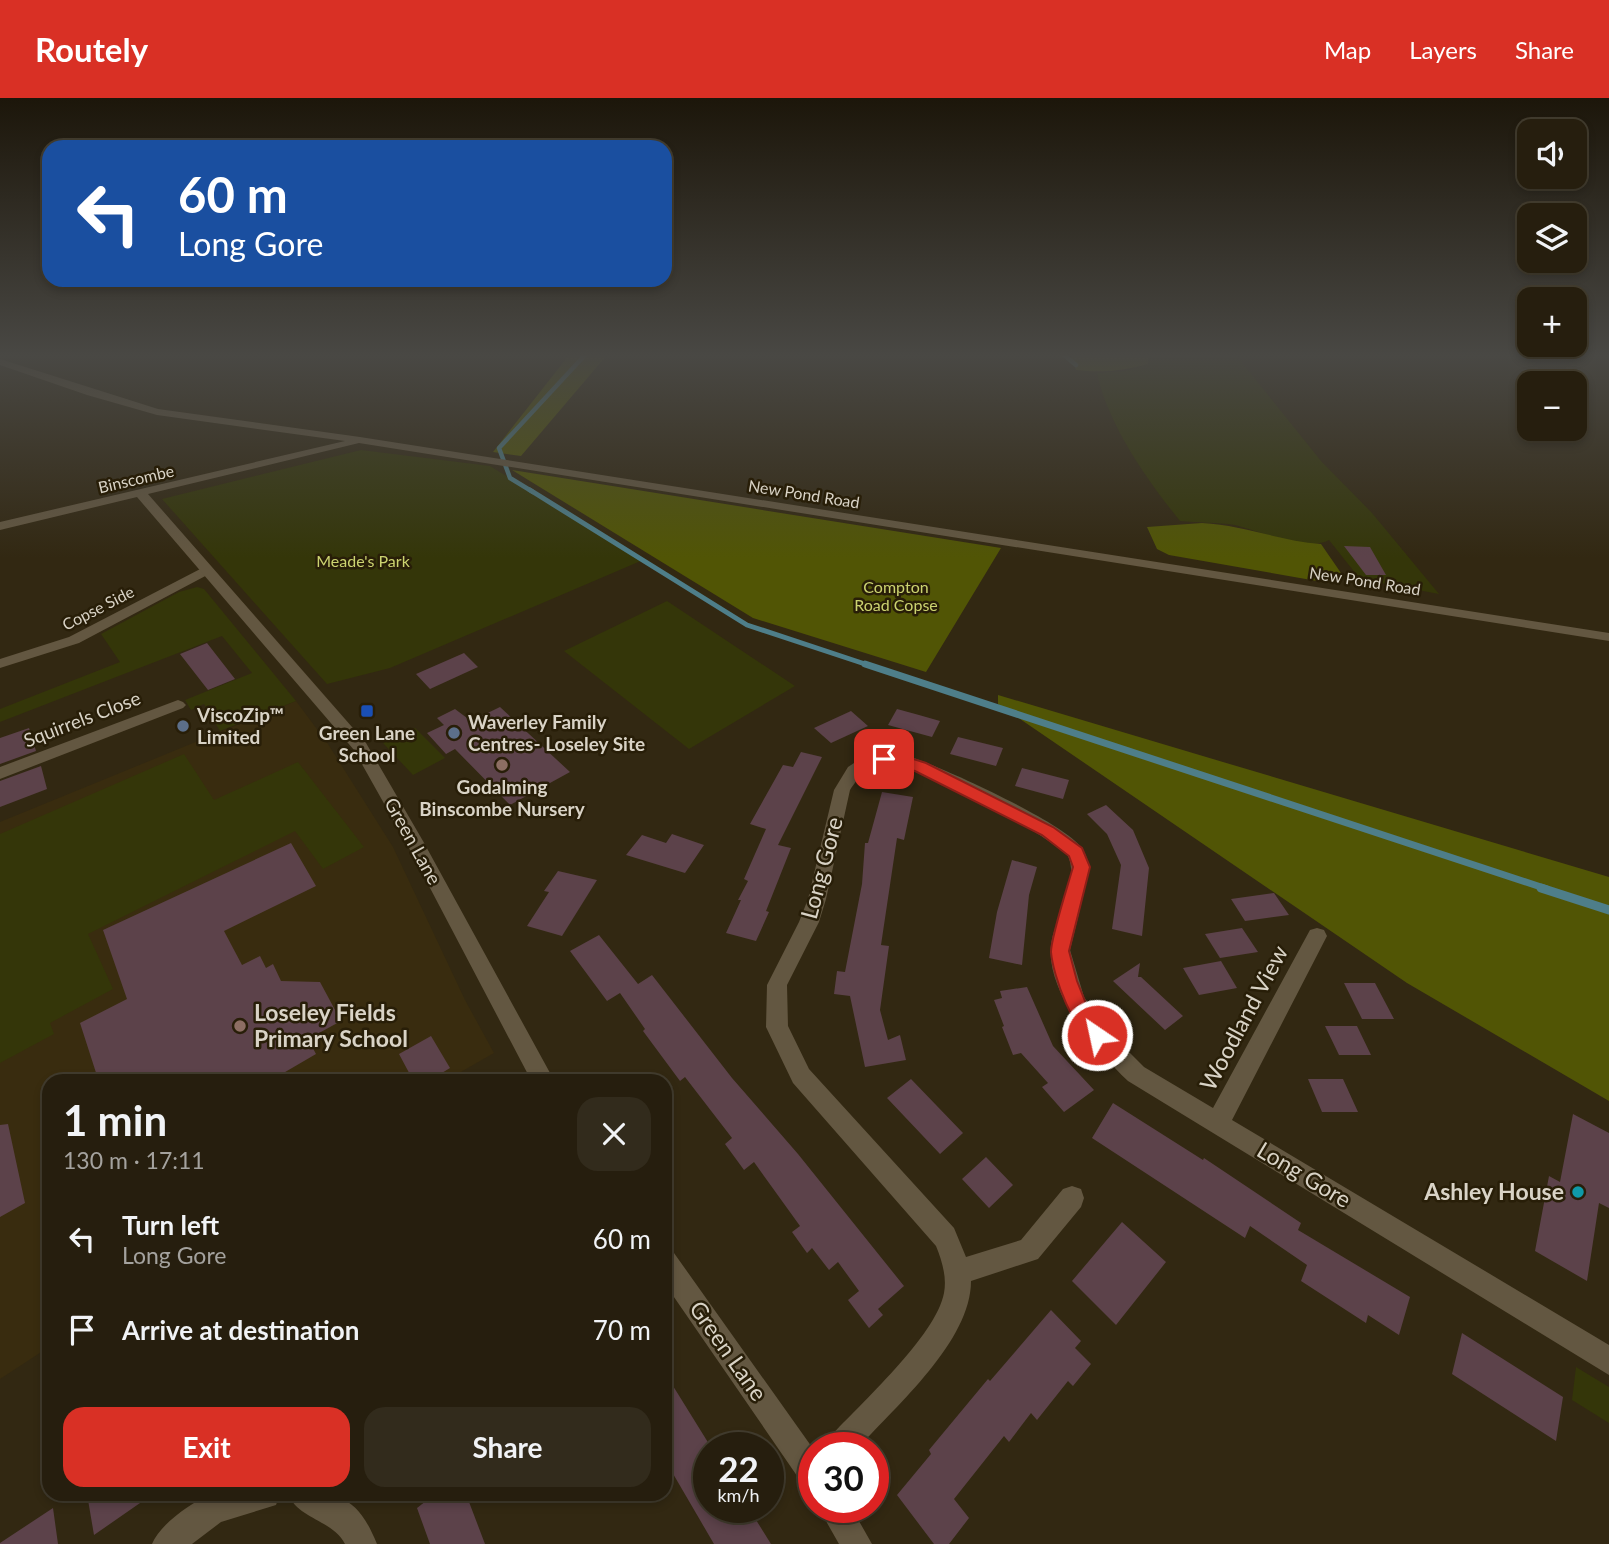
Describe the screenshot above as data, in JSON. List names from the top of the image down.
{
  "streets": {
    "street": [
      "Binscombe",
      "New Pond Road",
      "Copse Side",
      "Squirrels Close",
      "Green Lane",
      "Long Gore",
      "Woodland View"
    ]
  },
  "crossings": [
    ["Binscombe", "New Pond Road"],
    ["Binscombe", "Green Lane"],
    ["Copse Side", "Green Lane"],
    ["Long Gore", "Woodland View"]
  ],
  "parks": ["Meade's Park", "Compton Road Copse"],
  "places": {
    "transit": ["Green Lane School"],
    "other": [
      "ViscoZip™ Limited",
      "Waverley Family Centres- Loseley Site",
      "Godalming Binscombe Nursery",
      "Loseley Fields Primary School",
      "Ashley House"
    ]
  },
  "page": {
    "header": "Routely",
    "nav": ["Map", "Layers", "Share"],
    "map_buttons": ["+", "−"],
    "turn": ["60 m", "Long Gore"],
    "heading": ["1 min", "130 m · 17:11"],
    "list": [
      {
        "name": "Turn left",
        "note": "Long Gore",
        "value": "60 m"
      },
      {
        "name": "Arrive at destination",
        "value": "70 m"
      }
    ],
    "buttons": ["Exit", "Share"],
    "speed": "22 km/h",
    "limit": "30"
  }
}
